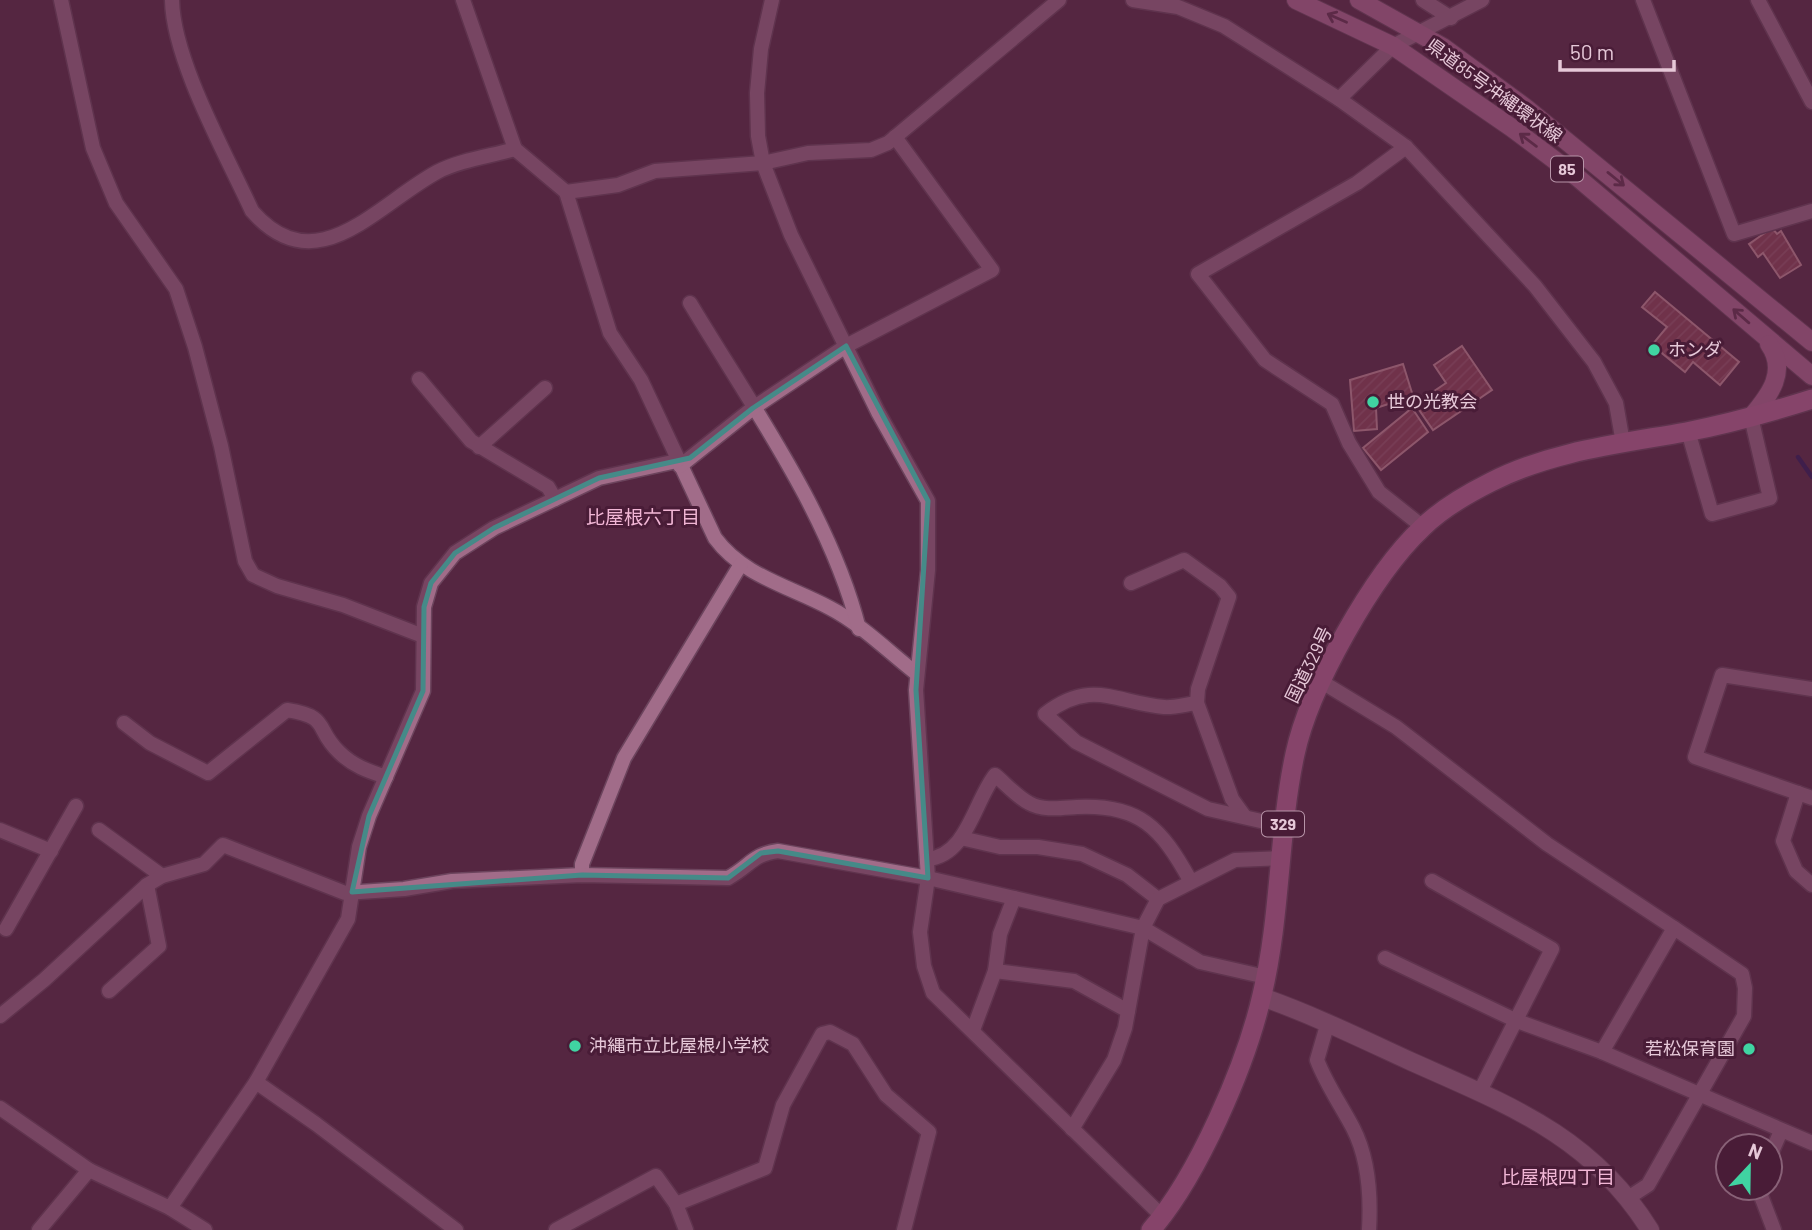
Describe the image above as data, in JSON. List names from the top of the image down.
{
  "streets": {
    "highway": ["国道329号", "329"],
    "main road": ["県道85号沖縄環状線", "85"]
  },
  "districts": ["比屋根六丁目", "比屋根四丁目"],
  "places": [
    "ホンダ",
    "世の光教会",
    "沖縄市立比屋根小学校",
    "若松保育園"
  ],
  "scale_bar": "50 m",
  "north": "top"
}
